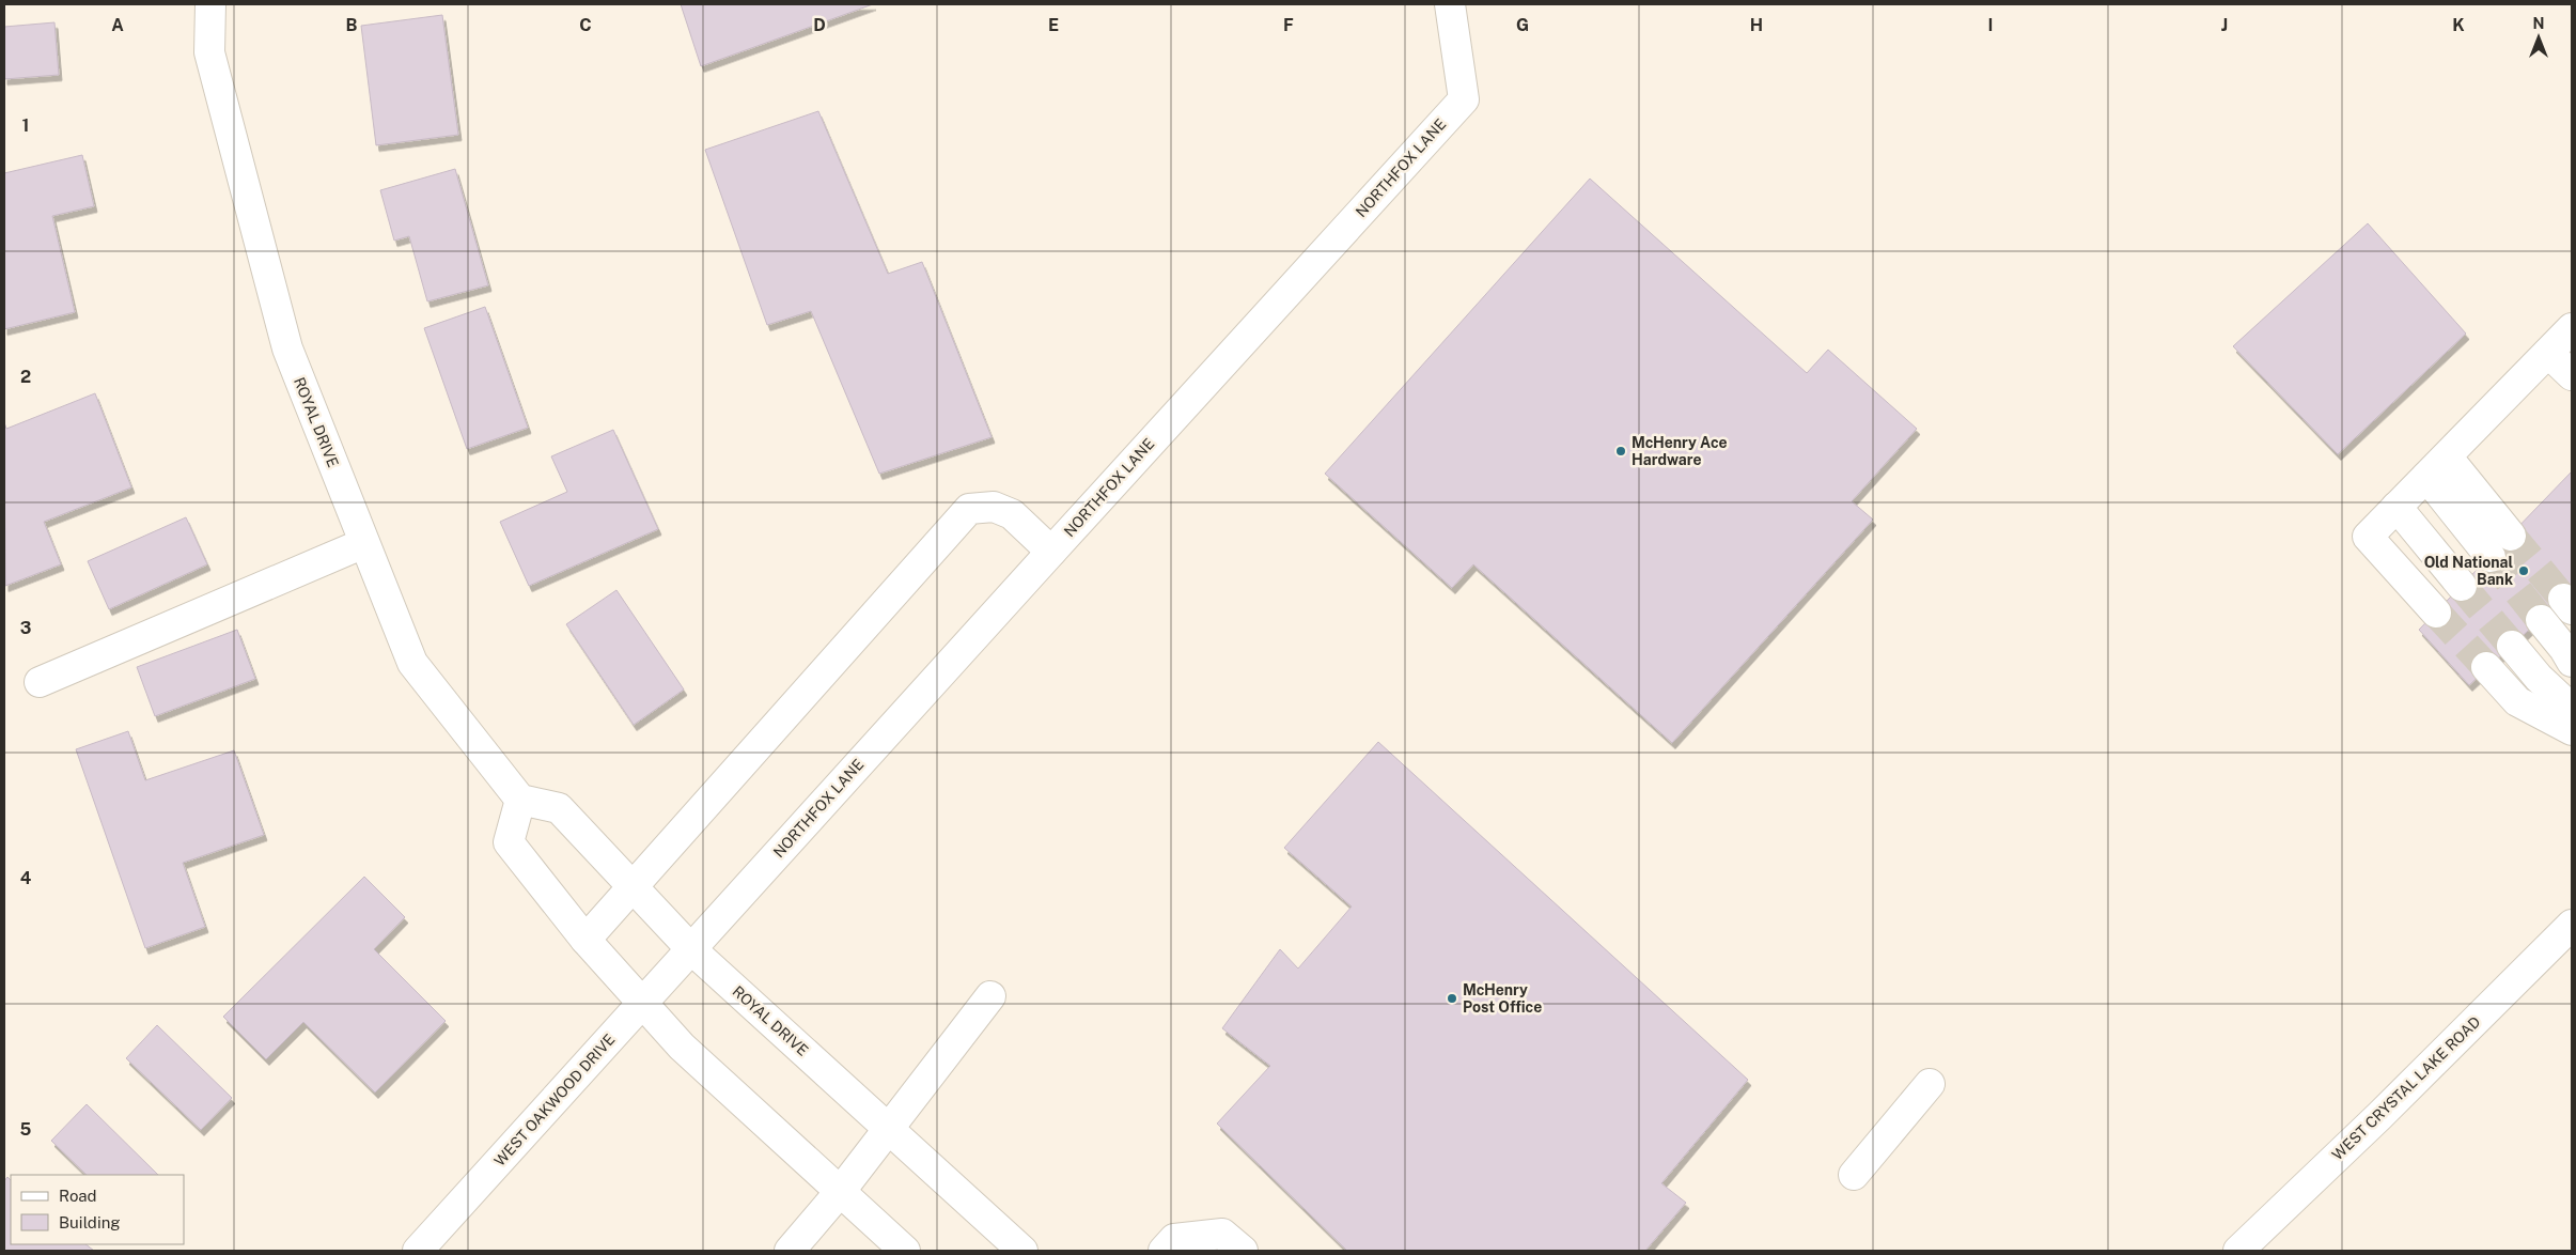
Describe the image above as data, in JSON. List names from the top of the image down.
{
  "streets": {
    "street": [
      "NORTHFOX LANE",
      "ROYAL DRIVE",
      "WEST CRYSTAL LAKE ROAD",
      "WEST OAKWOOD DRIVE"
    ]
  },
  "crossings": [
    ["NORTHFOX LANE", "ROYAL DRIVE"],
    ["NORTHFOX LANE", "WEST OAKWOOD DRIVE"],
    ["ROYAL DRIVE", "WEST OAKWOOD DRIVE"]
  ],
  "places": ["McHenry Ace Hardware", "Old National Bank", "McHenry Post Office"],
  "legend": ["Road", "Building"],
  "north": "top",
  "grid": {
    "columns": [
      "A",
      "B",
      "C",
      "D",
      "E",
      "F",
      "G",
      "H",
      "I",
      "J",
      "K"
    ],
    "rows": [
      "1",
      "2",
      "3",
      "4",
      "5"
    ]
  }
}
